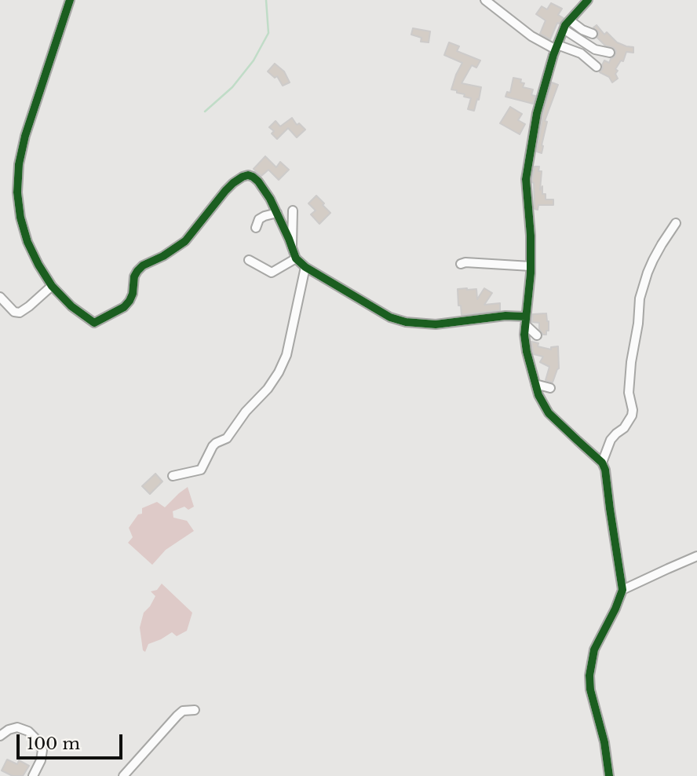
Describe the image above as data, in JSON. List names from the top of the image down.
{
  "scale_bar": "100 m"
}
